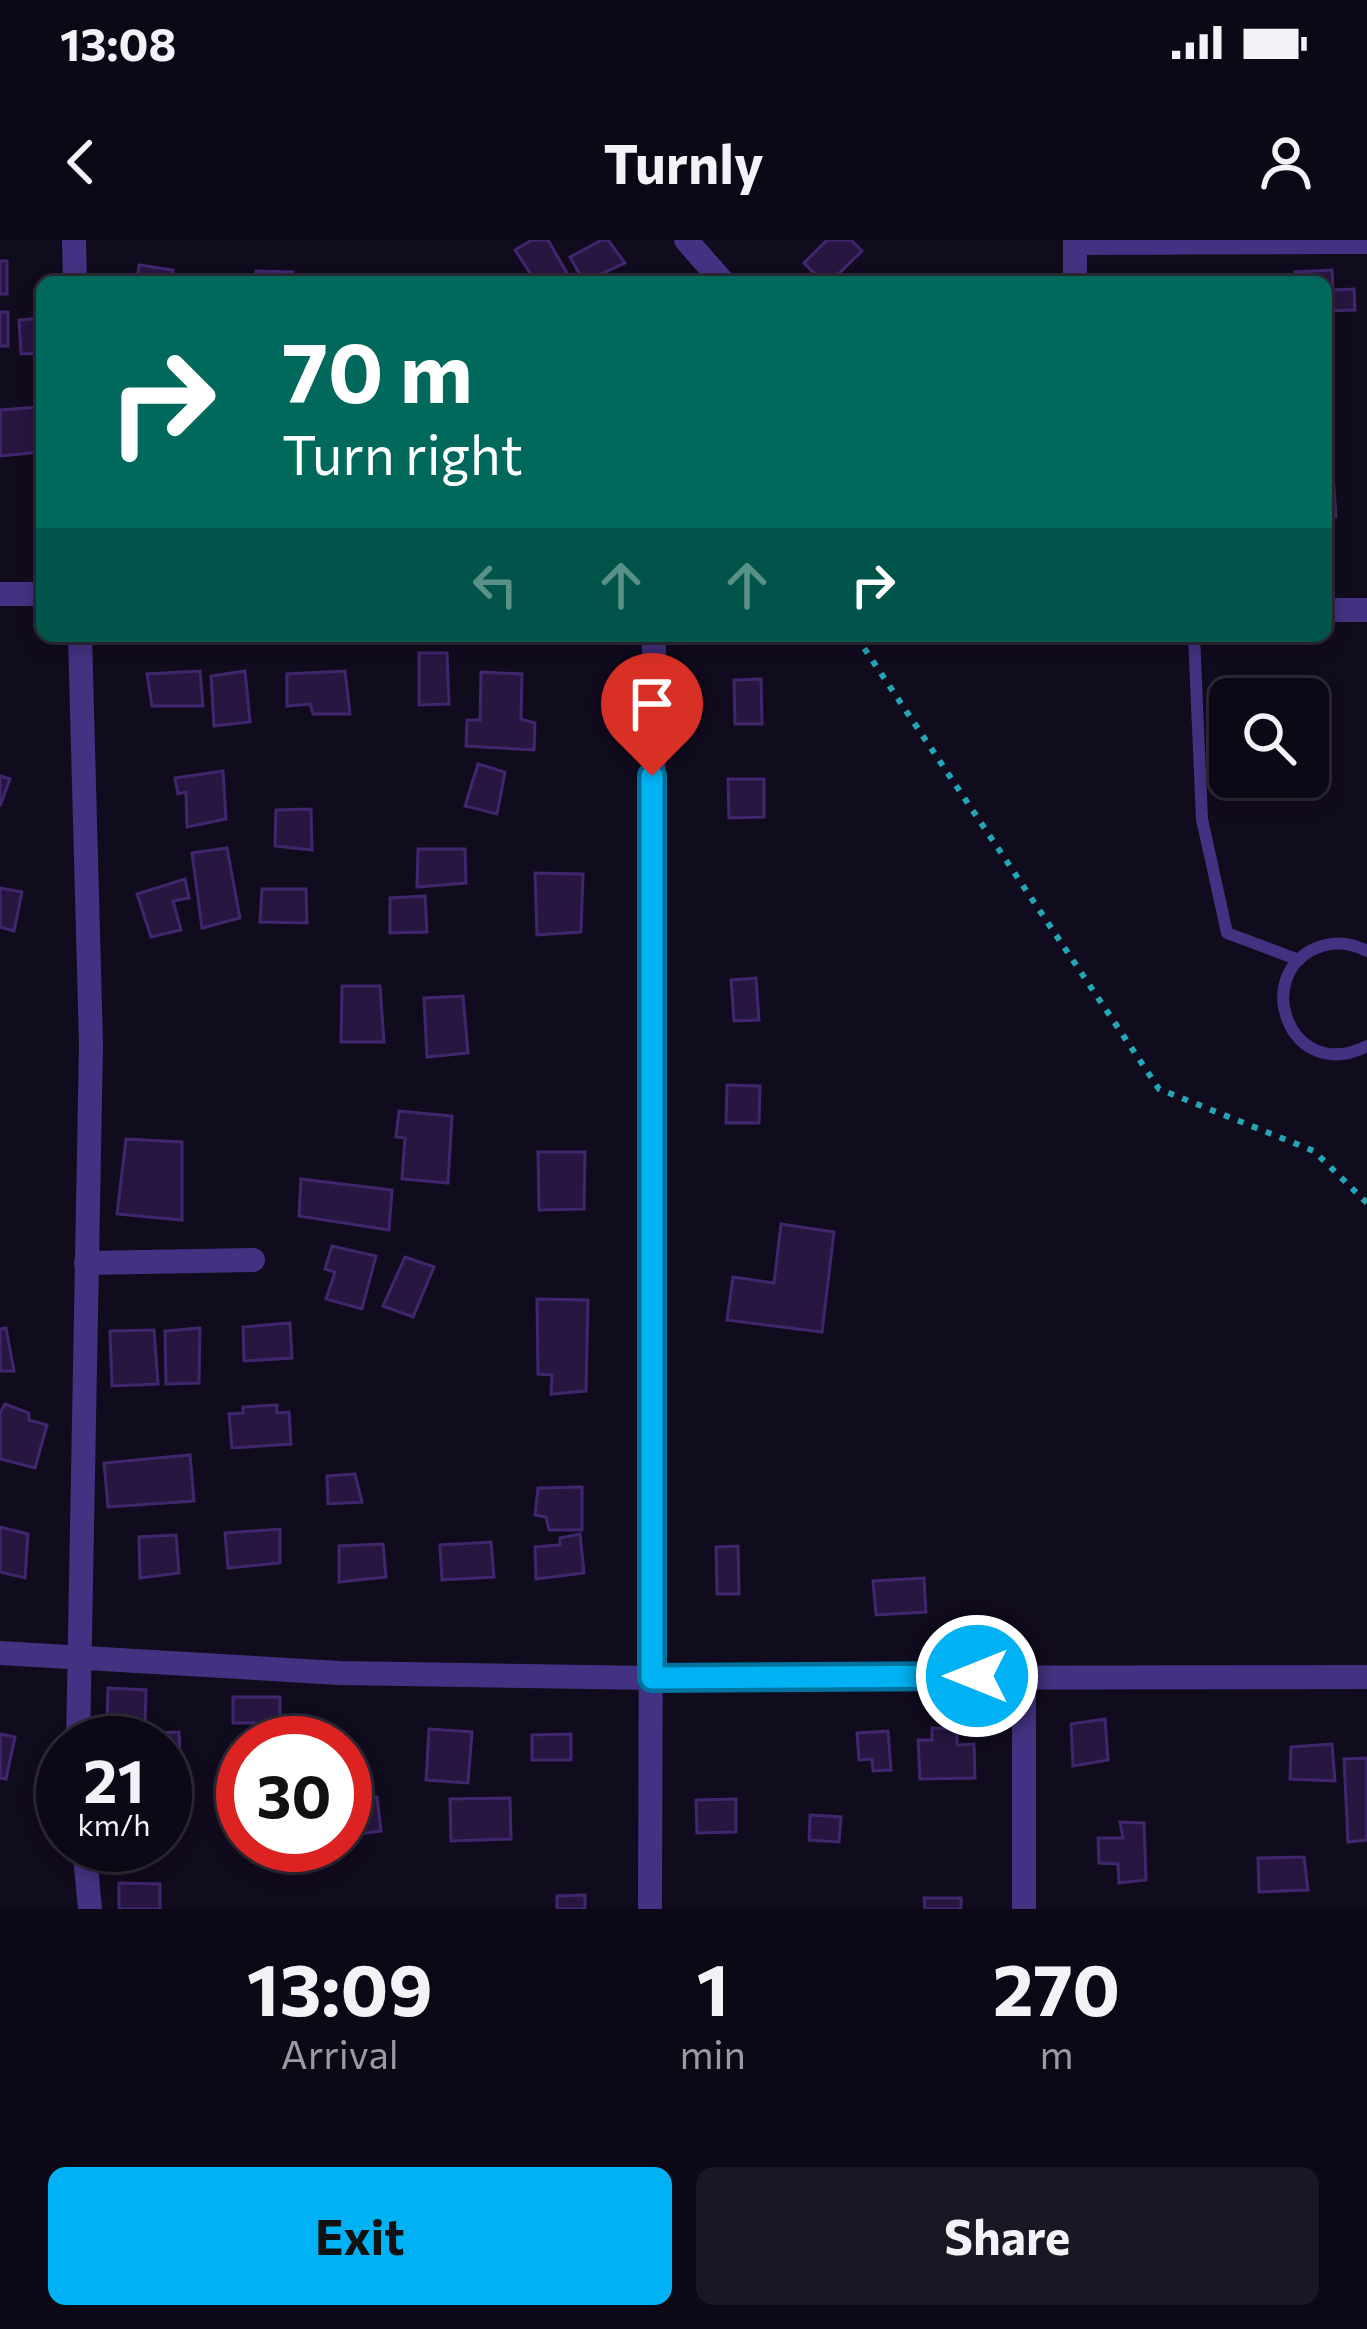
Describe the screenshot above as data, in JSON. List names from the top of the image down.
{
  "page": {
    "status": "13:08",
    "header": "Turnly",
    "turn": ["70 m", "Turn right"],
    "speed": "21 km/h",
    "limit": "30",
    "eta": [
      "13:09",
      "Arrival",
      "1",
      "min",
      "270",
      "m"
    ],
    "buttons": ["Exit", "Share"]
  }
}
